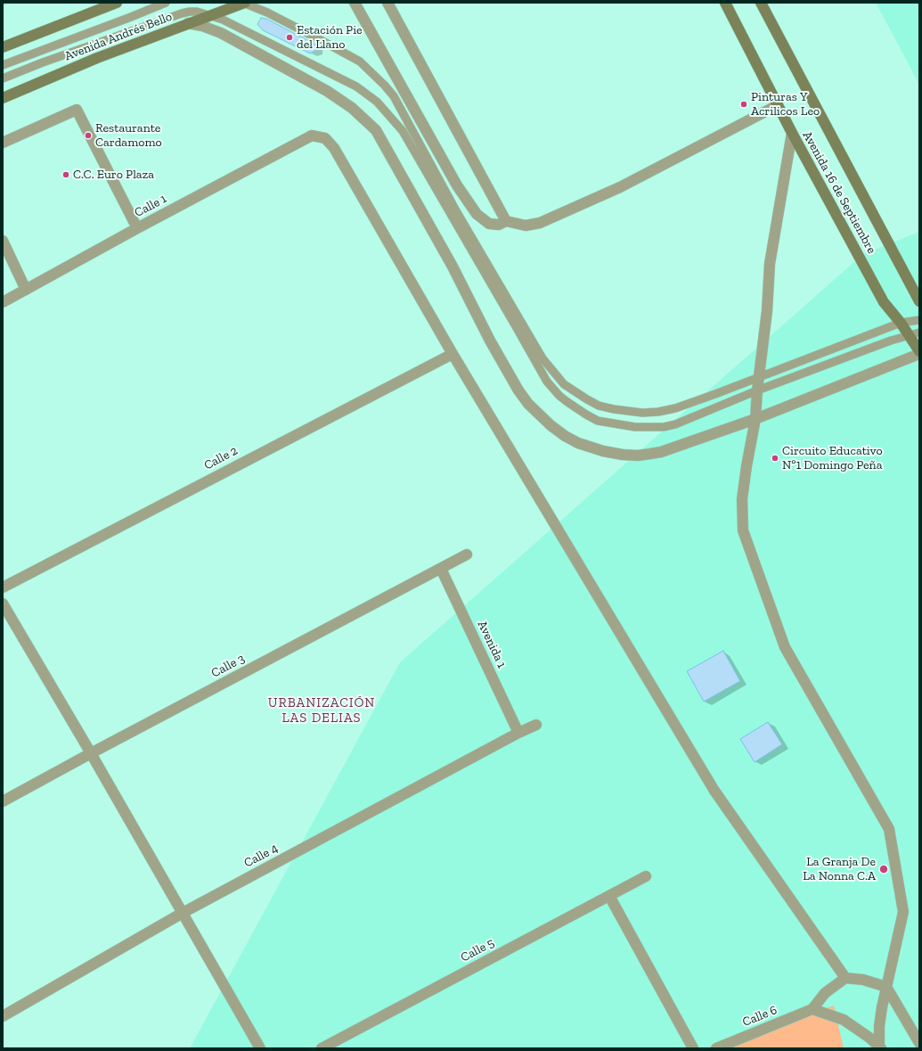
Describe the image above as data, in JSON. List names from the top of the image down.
{
  "streets": {
    "street": [
      "Avenida Andrés Bello",
      "Avenida 16 de Septiembre",
      "Calle 1",
      "Calle 2",
      "Avenida 1",
      "Calle 3",
      "Calle 4",
      "Calle 5",
      "Calle 6"
    ]
  },
  "crossings": [
    ["Calle 1", "Calle 2"],
    ["Avenida 1", "Calle 3"],
    ["Avenida 1", "Calle 4"]
  ],
  "districts": ["URBANIZACIÓN LAS DELIAS"],
  "places": [
    "Estación Pie del Llano",
    "Pinturas Y Acrilicos Leo",
    "Restaurante Cardamomo",
    "C.C. Euro Plaza",
    "Circuito Educativo Nº1 Domingo Peña",
    "La Granja De La Nonna C.A"
  ]
}
